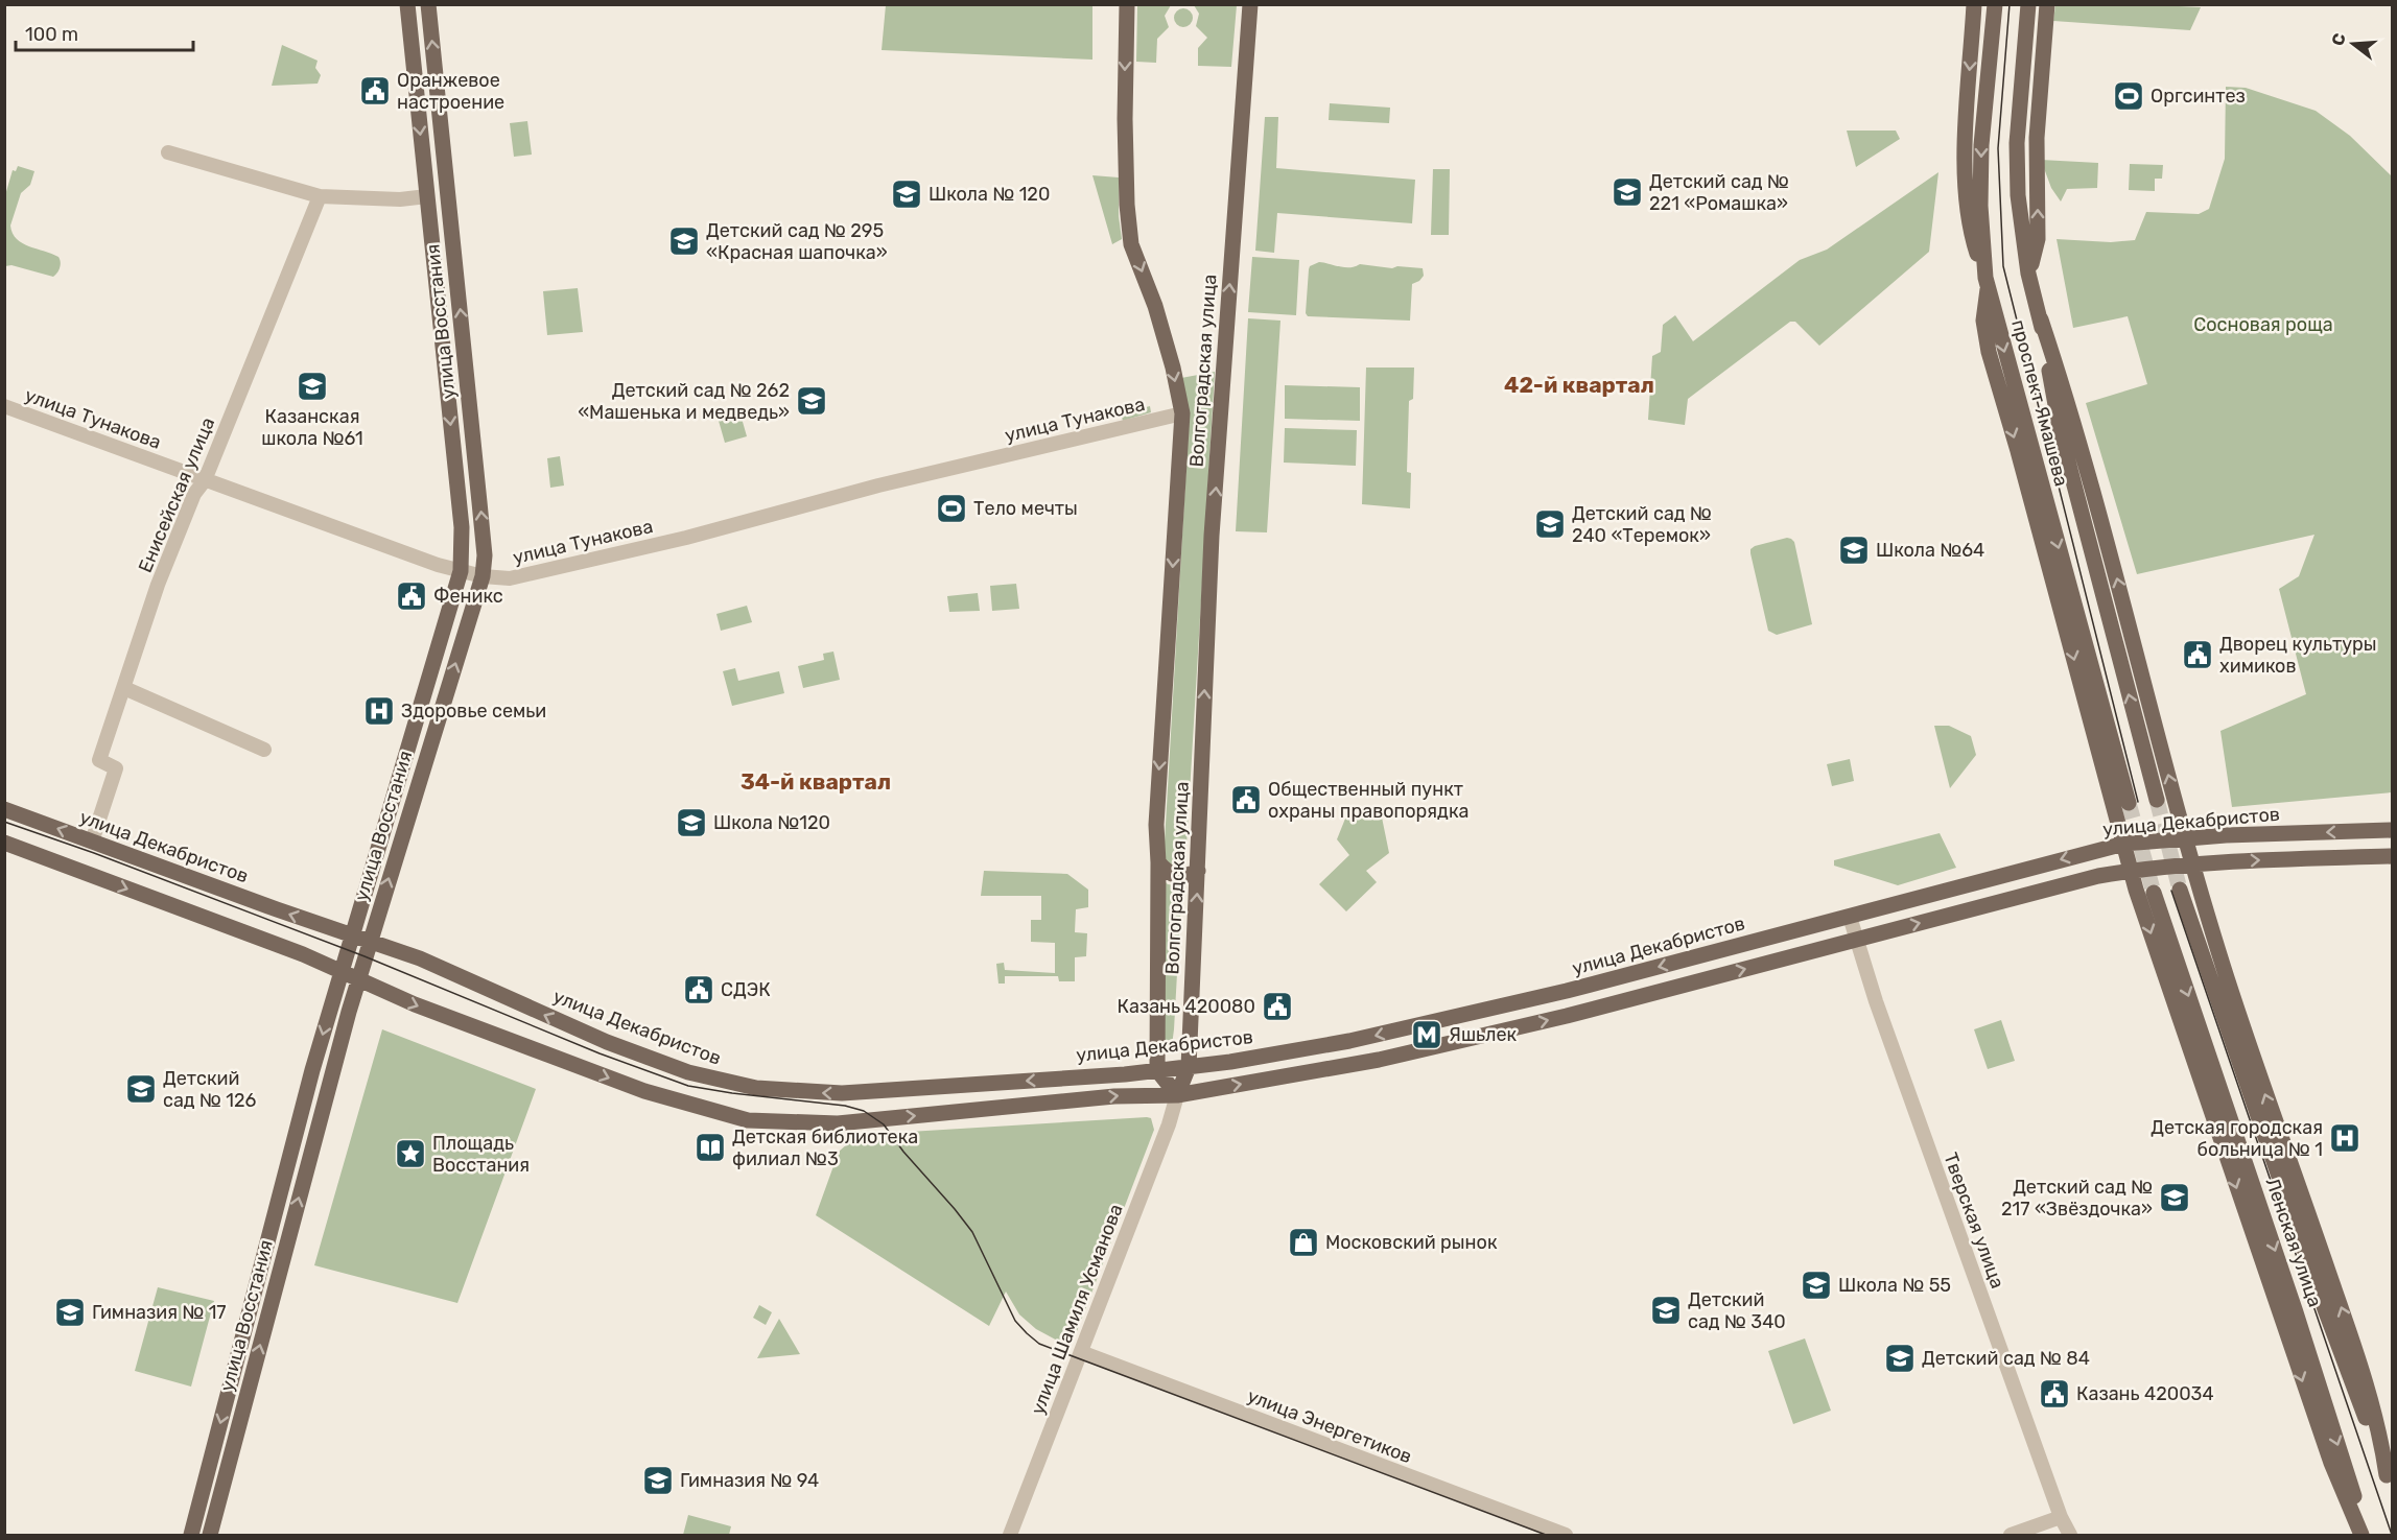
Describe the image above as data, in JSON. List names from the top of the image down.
{
  "streets": {
    "main road": [
      "улица Восстания",
      "Волгоградская улица",
      "проспект Ямашева",
      "улица Декабристов",
      "Ленская улица"
    ],
    "street": [
      "улица Тунакова",
      "Енисейская улица",
      "Тверская улица",
      "улица Шамиля Усманова",
      "улица Энергетиков"
    ]
  },
  "crossings": [
    ["улица Восстания", "улица Тунакова"],
    ["улица Восстания", "улица Декабристов"],
    ["Волгоградская улица", "улица Тунакова"],
    ["Волгоградская улица", "улица Декабристов"],
    ["Волгоградская улица", "улица Шамиля Усманова"],
    ["улица Тунакова", "Енисейская улица"],
    ["Енисейская улица", "улица Декабристов"],
    ["улица Декабристов", "Тверская улица"],
    ["улица Шамиля Усманова", "улица Энергетиков"]
  ],
  "districts": ["42-й квартал", "34-й квартал"],
  "parks": ["Сосновая роща"],
  "places": {
    "public building": [
      "Оранжевое настроение",
      "Феникс",
      "Дворец культуры химиков",
      "Общественный пункт охраны правопорядка",
      "СДЭК",
      "Казань 420080",
      "Казань 420034"
    ],
    "sports": ["Оргсинтез", "Тело мечты"],
    "school or university": [
      "Детский сад № 221 «Ромашка»",
      "Школа № 120",
      "Детский сад № 295 «Красная шапочка»",
      "Казанская школа №61",
      "Детский сад № 262 «Машенька и медведь»",
      "Детский сад № 240 «Теремок»",
      "Школа №64",
      "Школа №120",
      "Детский сад № 126",
      "Детский сад № 217 «Звёздочка»",
      "Школа № 55",
      "Детский сад № 340",
      "Гимназия № 17",
      "Детский сад № 84",
      "Гимназия № 94"
    ],
    "hospital": ["Здоровье семьи", "Детская городская больница № 1"],
    "metro station": ["Яшьлек"],
    "library": ["Детская библиотека филиал №3"],
    "place": ["Площадь Восстания"],
    "shop": ["Московский рынок"]
  },
  "scale_bar": "100 m",
  "north": "left"
}
